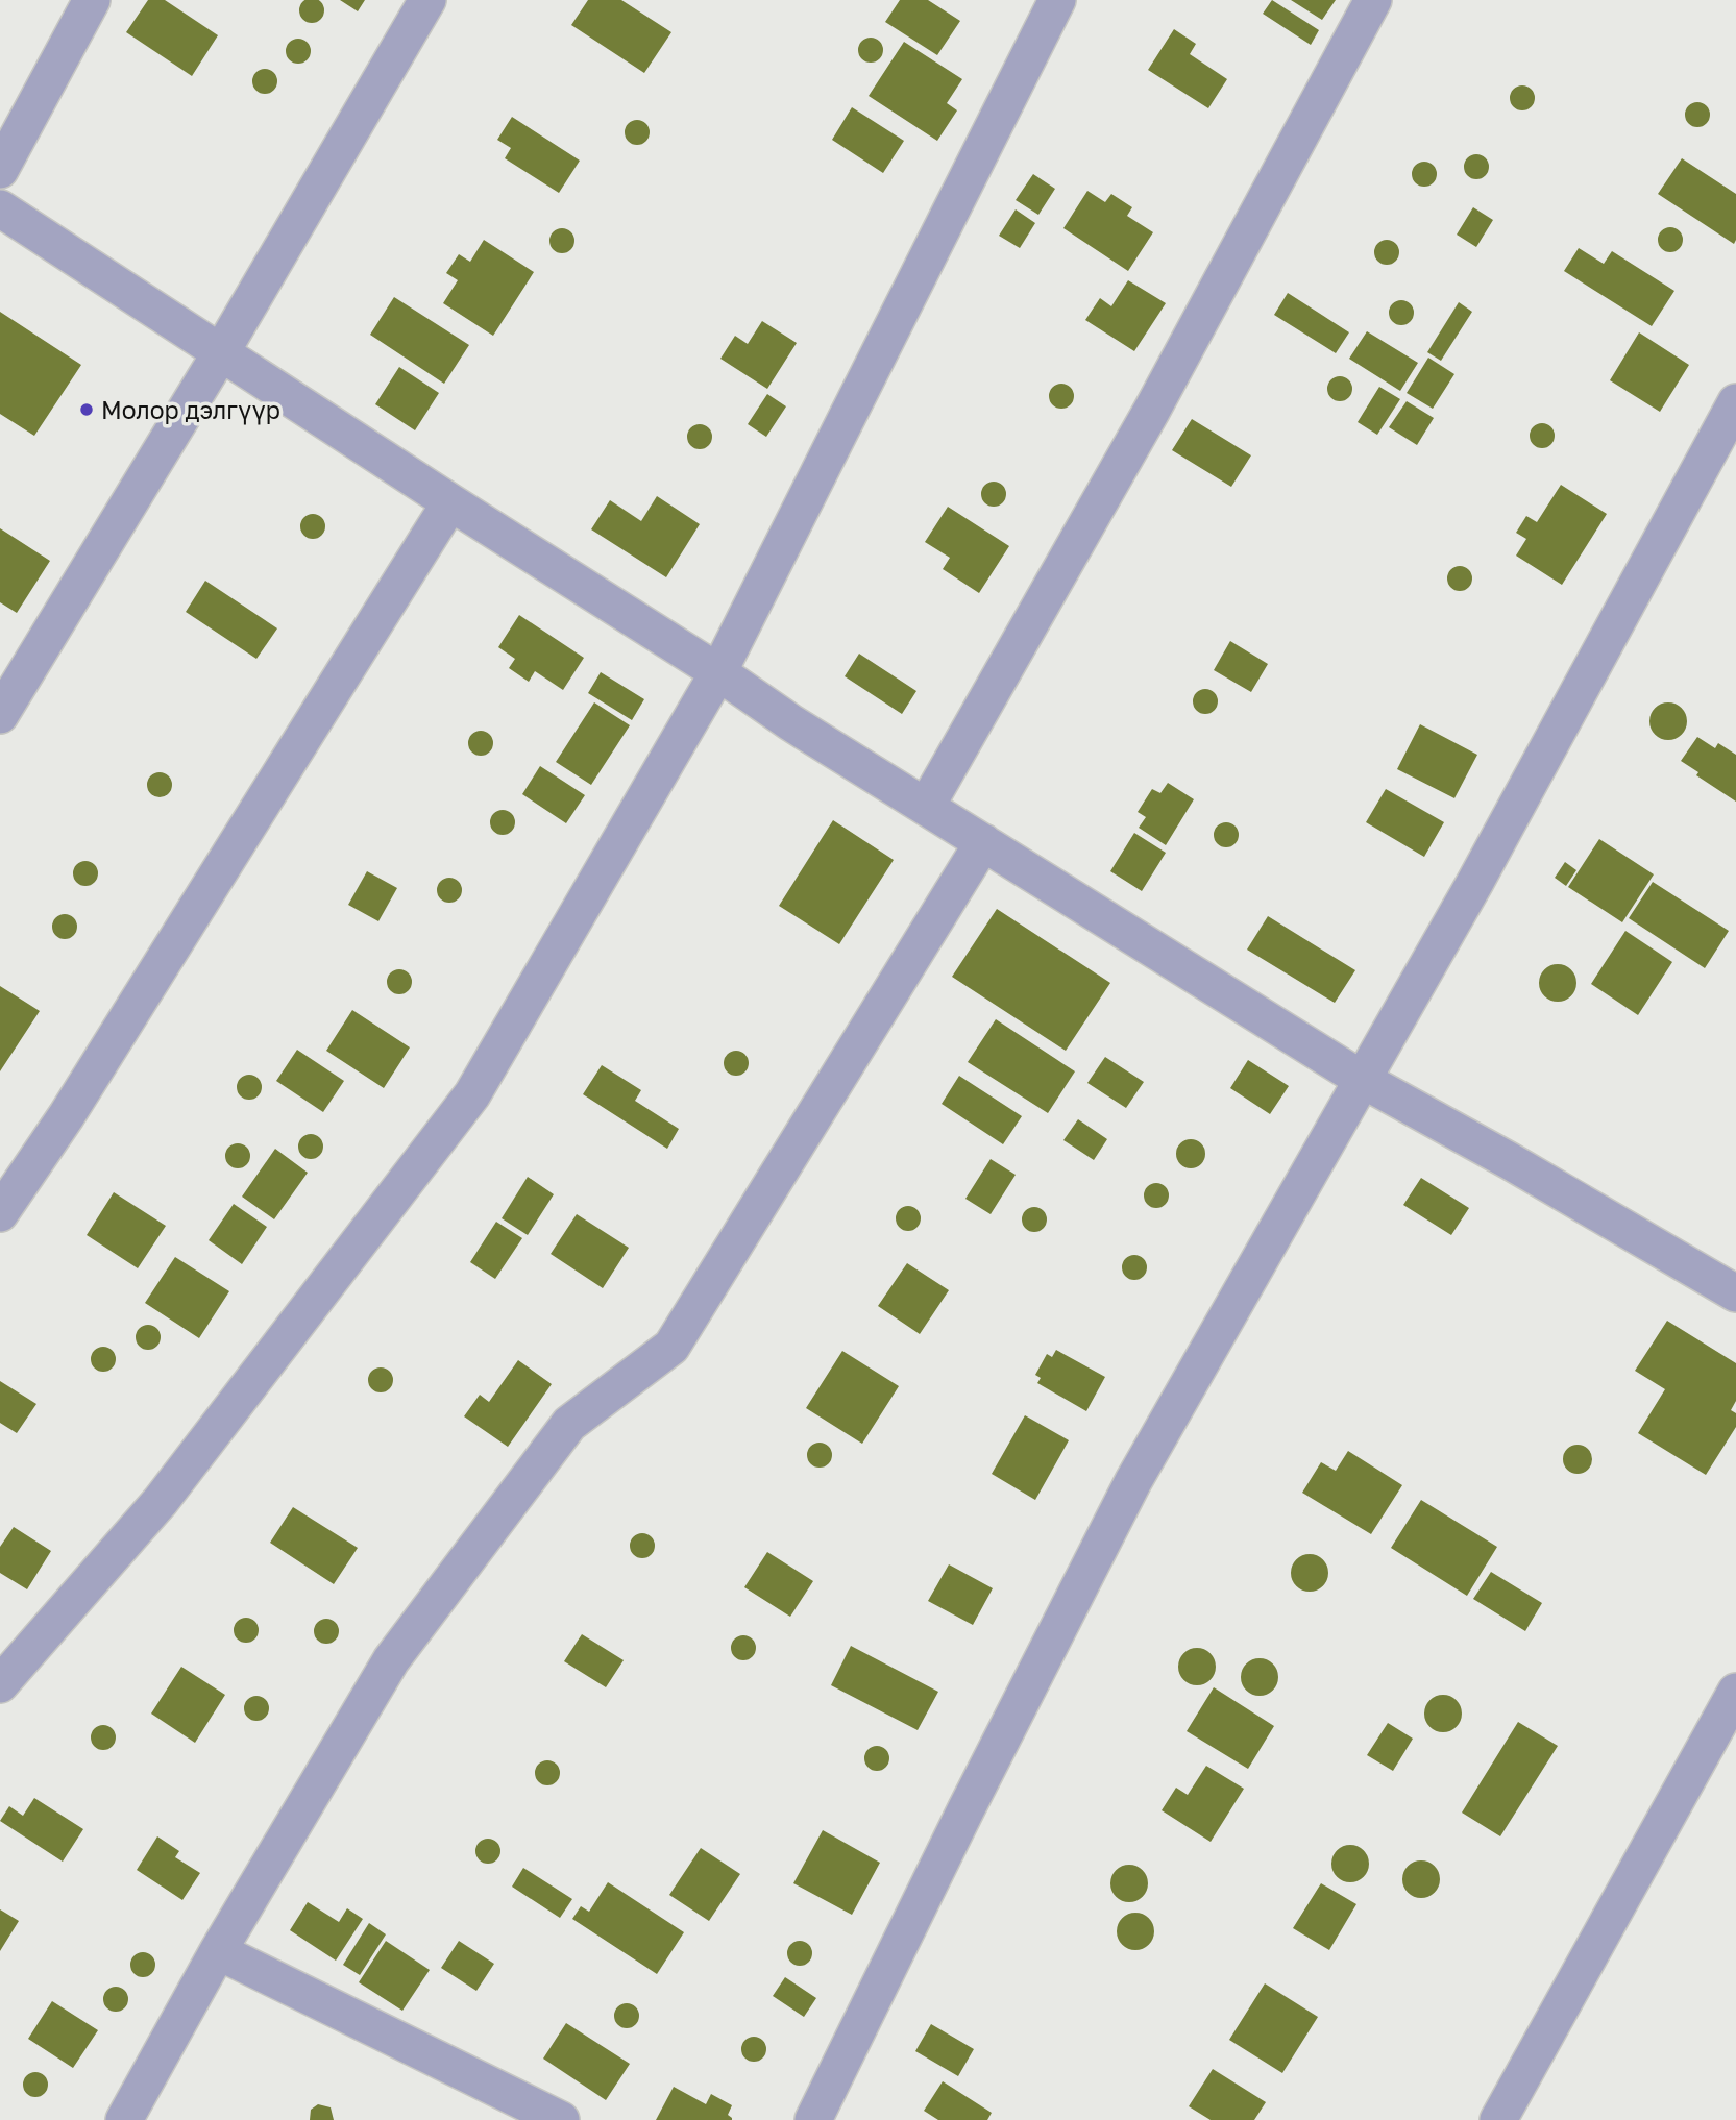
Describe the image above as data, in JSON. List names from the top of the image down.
{
  "places": ["Молор дэлгүүр"]
}
